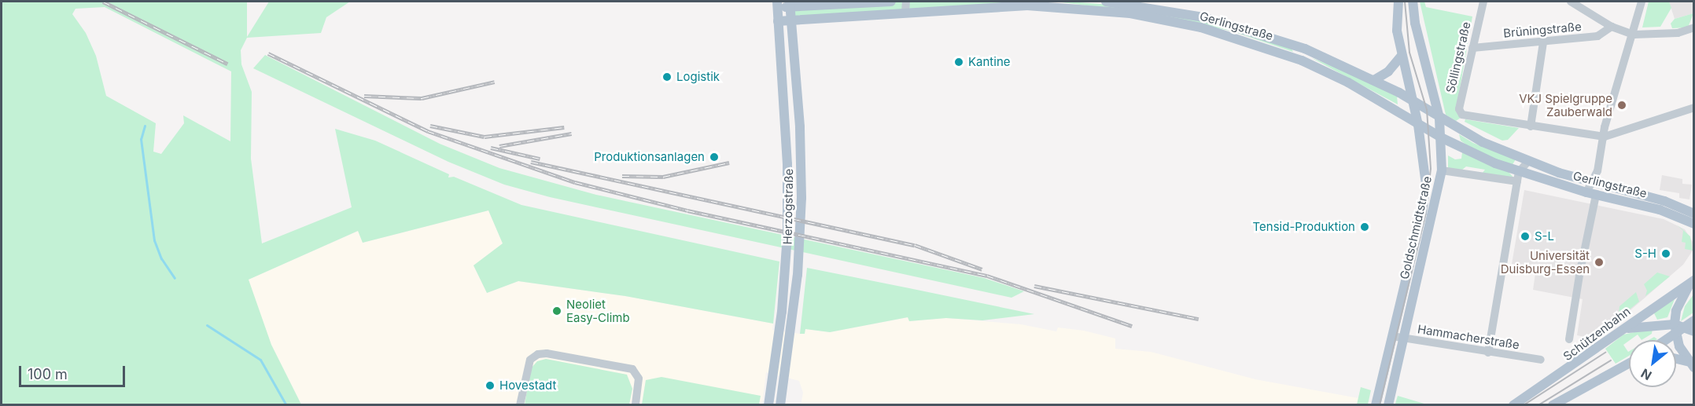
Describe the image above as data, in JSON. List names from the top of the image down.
{
  "streets": {
    "main road": [
      "Gerlingstraße",
      "Herzogstraße",
      "Goldschmidtstraße",
      "Schützenbahn"
    ],
    "street": ["Brüningstraße", "Söllingstraße", "Hammacherstraße"]
  },
  "crossings": [
    ["Gerlingstraße", "Herzogstraße"],
    ["Gerlingstraße", "Goldschmidtstraße"],
    ["Brüningstraße", "Söllingstraße"],
    ["Goldschmidtstraße", "Hammacherstraße"]
  ],
  "places": [
    "Kantine",
    "Logistik",
    "VKJ Spielgruppe Zauberwald",
    "Produktionsanlagen",
    "Tensid-Produktion",
    "S-L",
    "S-H",
    "Universität Duisburg-Essen",
    "Neoliet Easy-Climb",
    "Hovestadt"
  ],
  "scale_bar": "100 m",
  "north": "bottom left"
}
